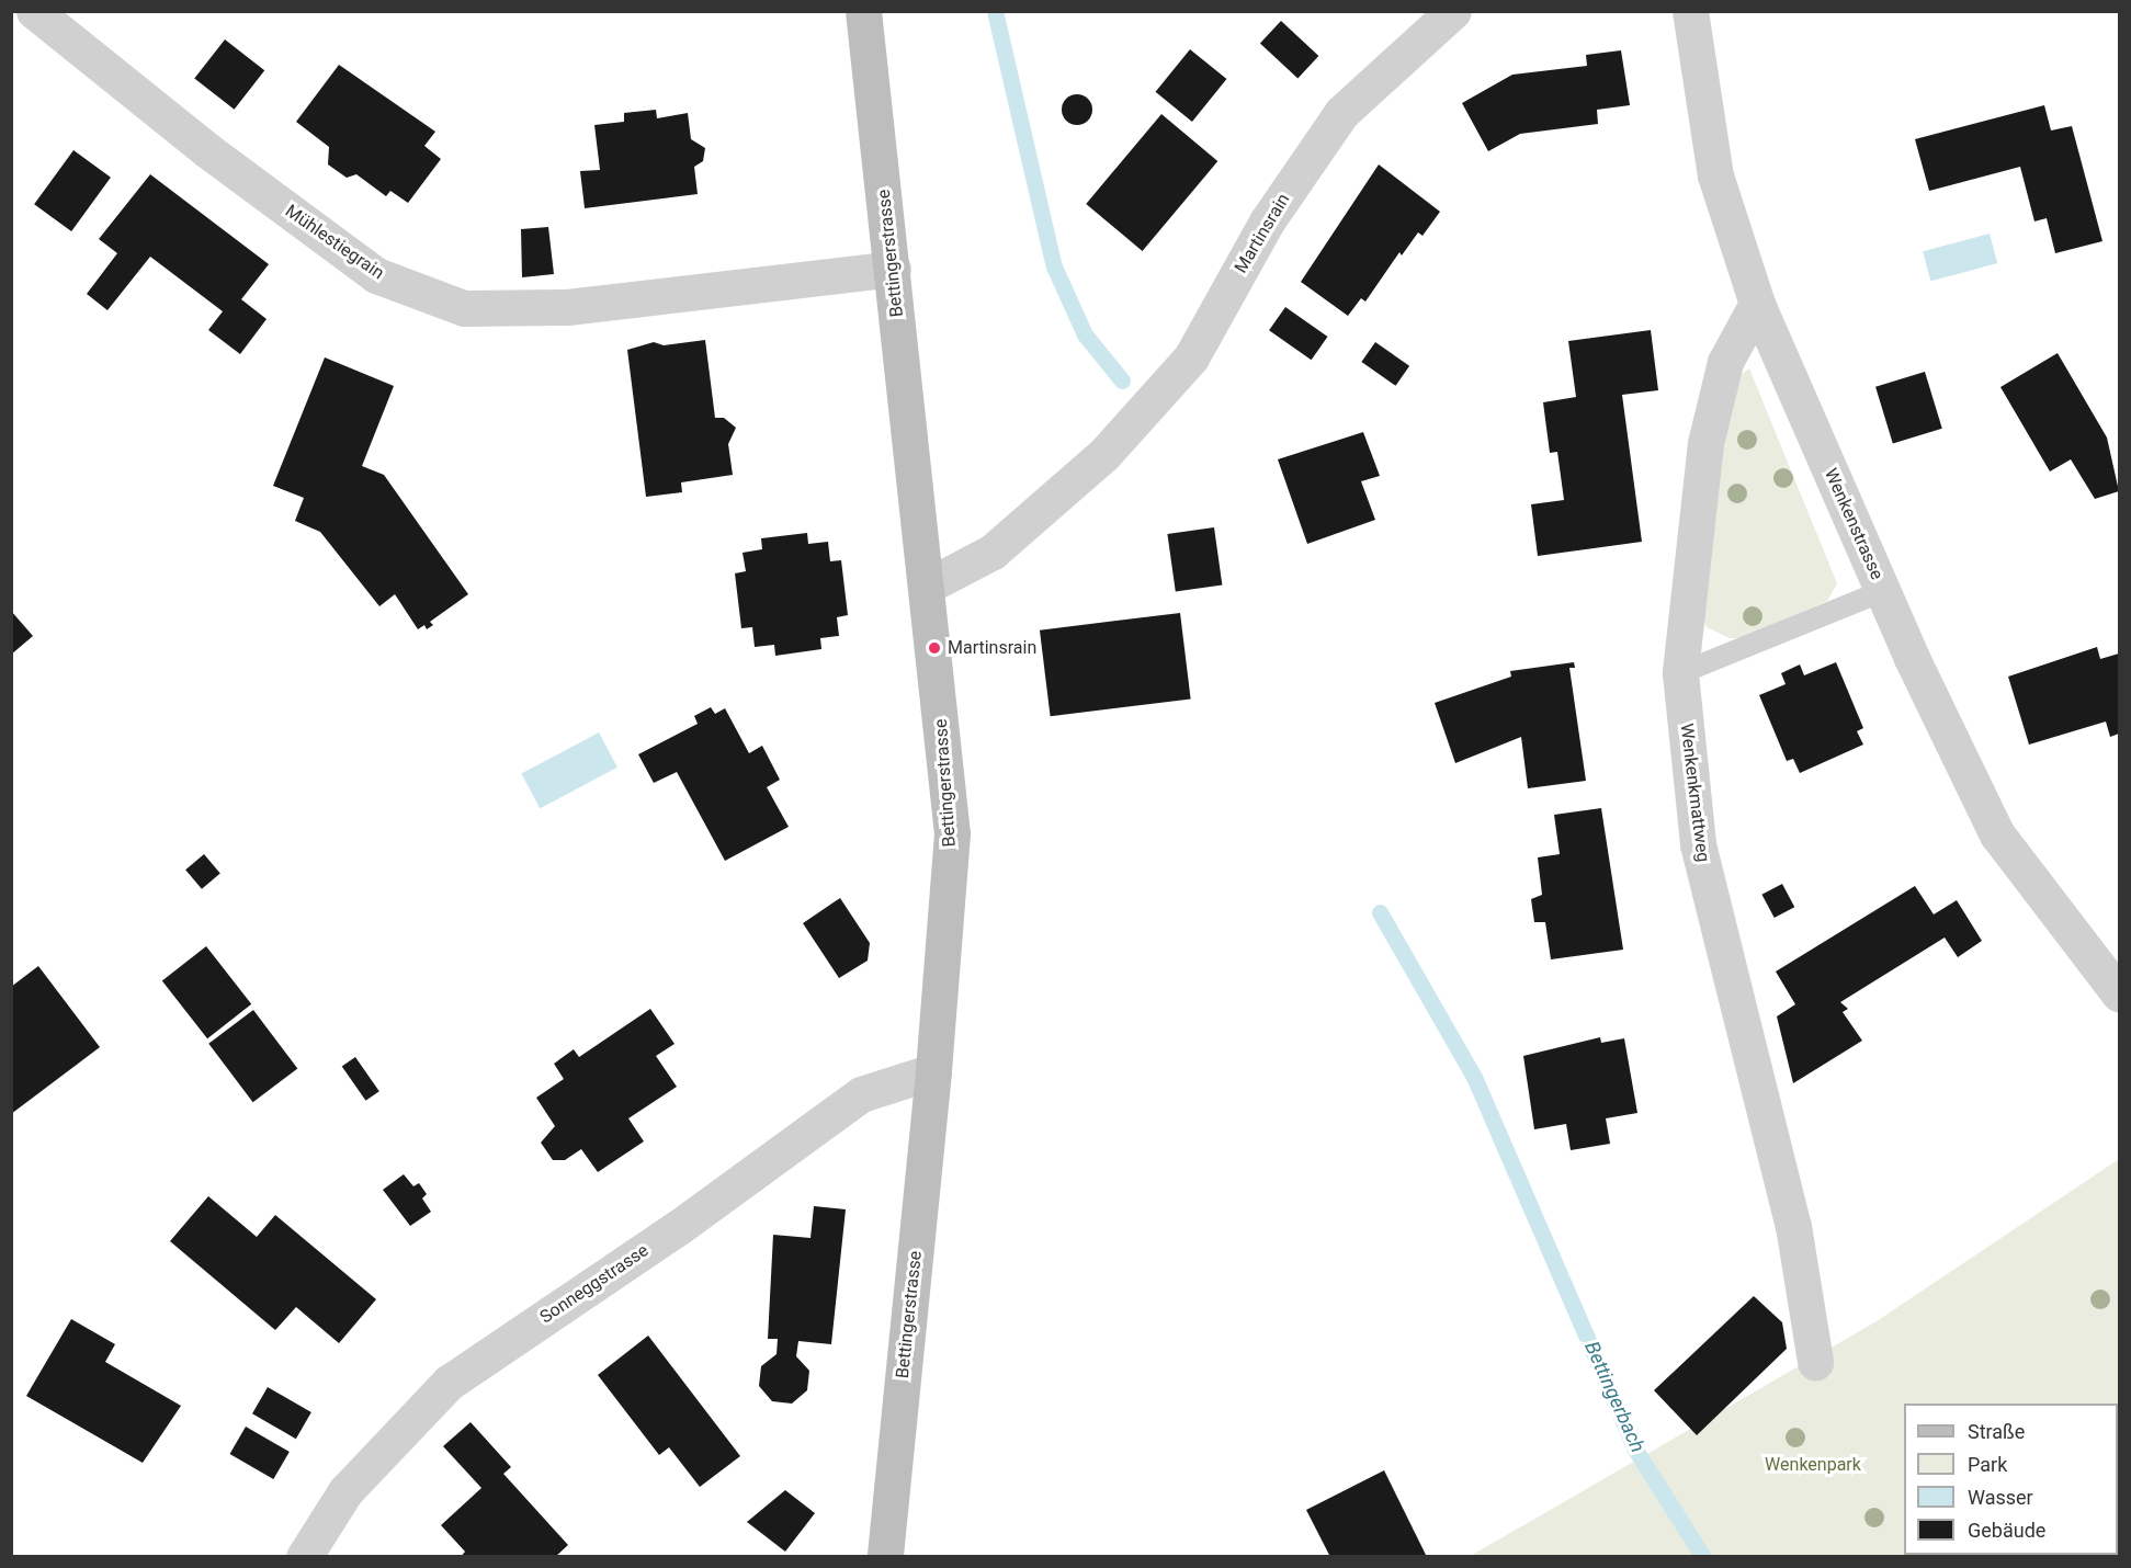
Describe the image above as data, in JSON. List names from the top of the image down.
{
  "streets": {
    "street": [
      "Martinsrain",
      "Mühlestiegrain",
      "Bettingerstrasse",
      "Wenkenstrasse",
      "Wenkenkmattweg",
      "Sonneggstrasse"
    ]
  },
  "crossings": [
    ["Martinsrain", "Bettingerstrasse"],
    ["Mühlestiegrain", "Bettingerstrasse"],
    ["Bettingerstrasse", "Sonneggstrasse"],
    ["Wenkenstrasse", "Wenkenkmattweg"]
  ],
  "water": ["Bettingerbach"],
  "parks": ["Wenkenpark"],
  "places": ["Martinsrain"],
  "legend": [
    "Straße",
    "Park",
    "Wasser",
    "Gebäude"
  ]
}
